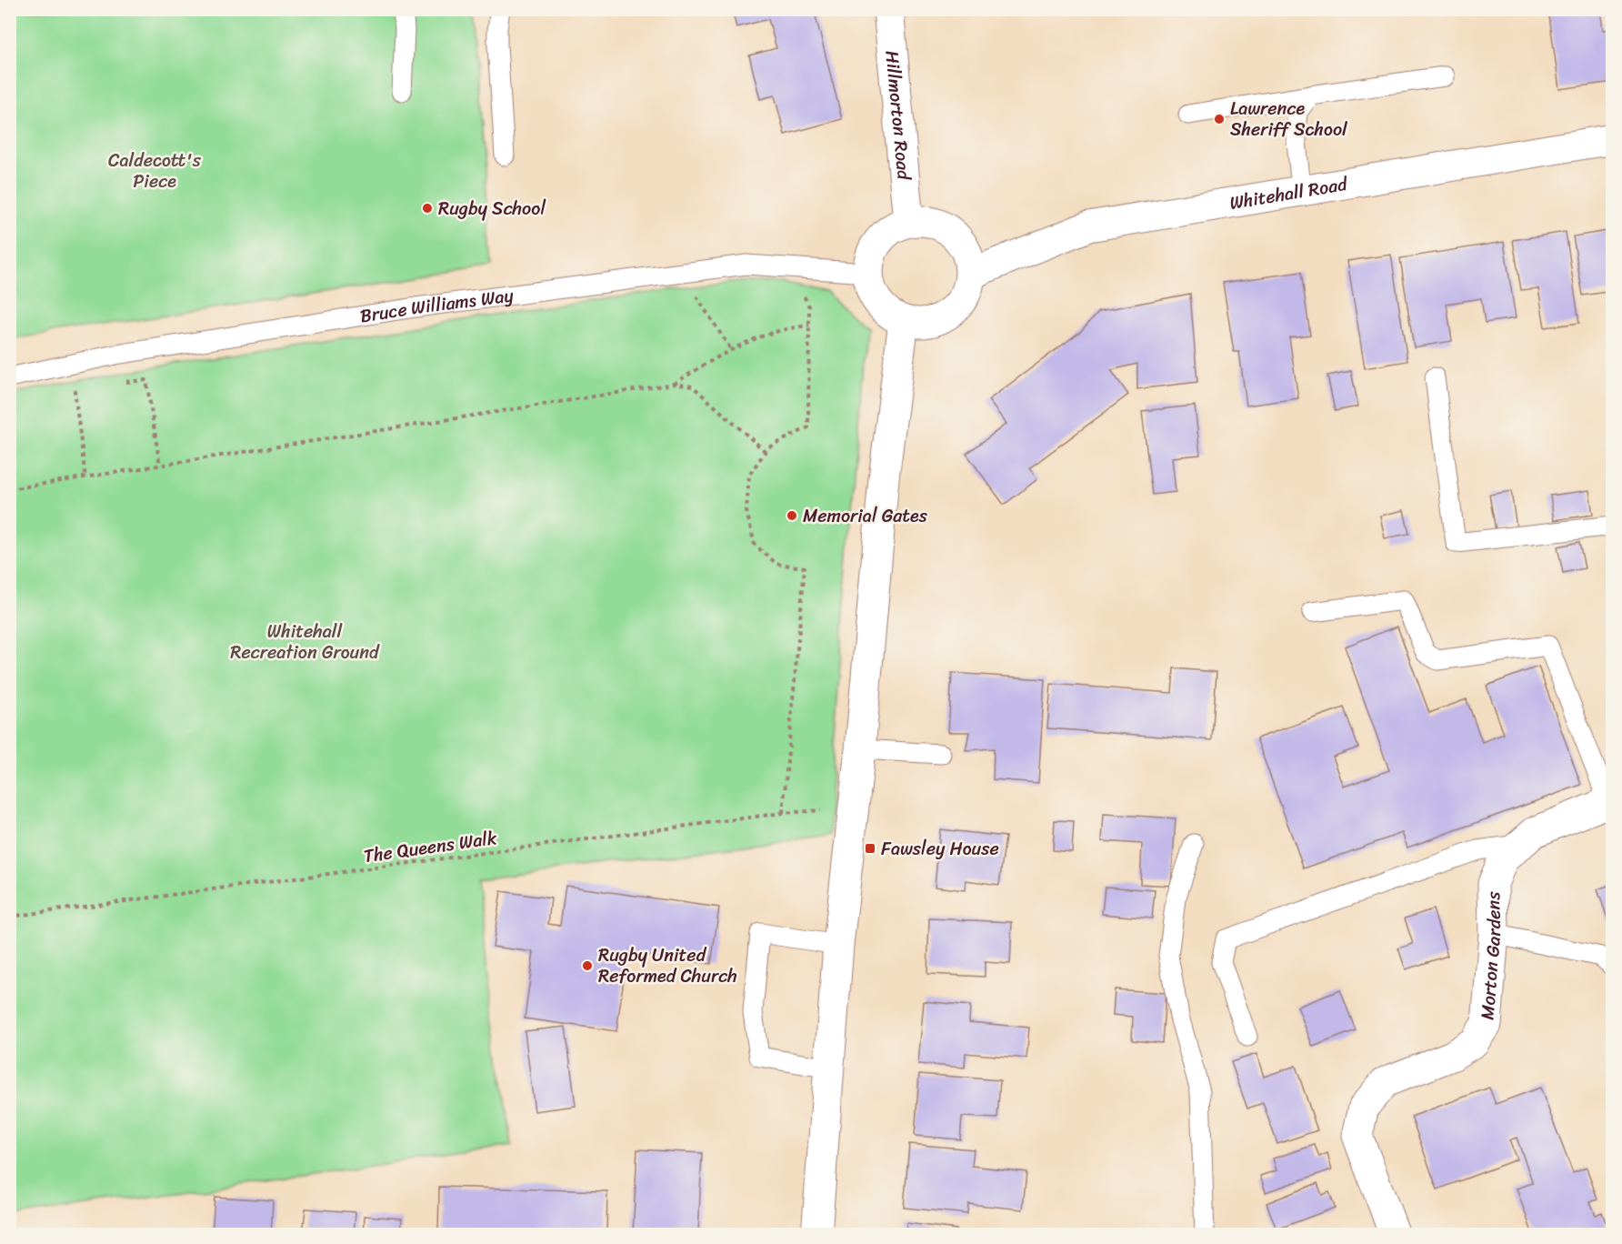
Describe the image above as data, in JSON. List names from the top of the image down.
{
  "streets": {
    "main road": ["Hillmorton Road", "Whitehall Road", "Morton Gardens"],
    "lane": ["Bruce Williams Way"],
    "path": ["The Queens Walk"]
  },
  "crossings": [
    ["Hillmorton Road", "Whitehall Road"],
    ["Hillmorton Road", "Bruce Williams Way"],
    ["Whitehall Road", "Bruce Williams Way"]
  ],
  "parks": ["Caldecott's Piece", "Whitehall Recreation Ground"],
  "places": {
    "other": [
      "Lawrence Sheriff School",
      "Rugby School",
      "Memorial Gates",
      "Rugby United Reformed Church"
    ],
    "transit": ["Fawsley House"]
  }
}
